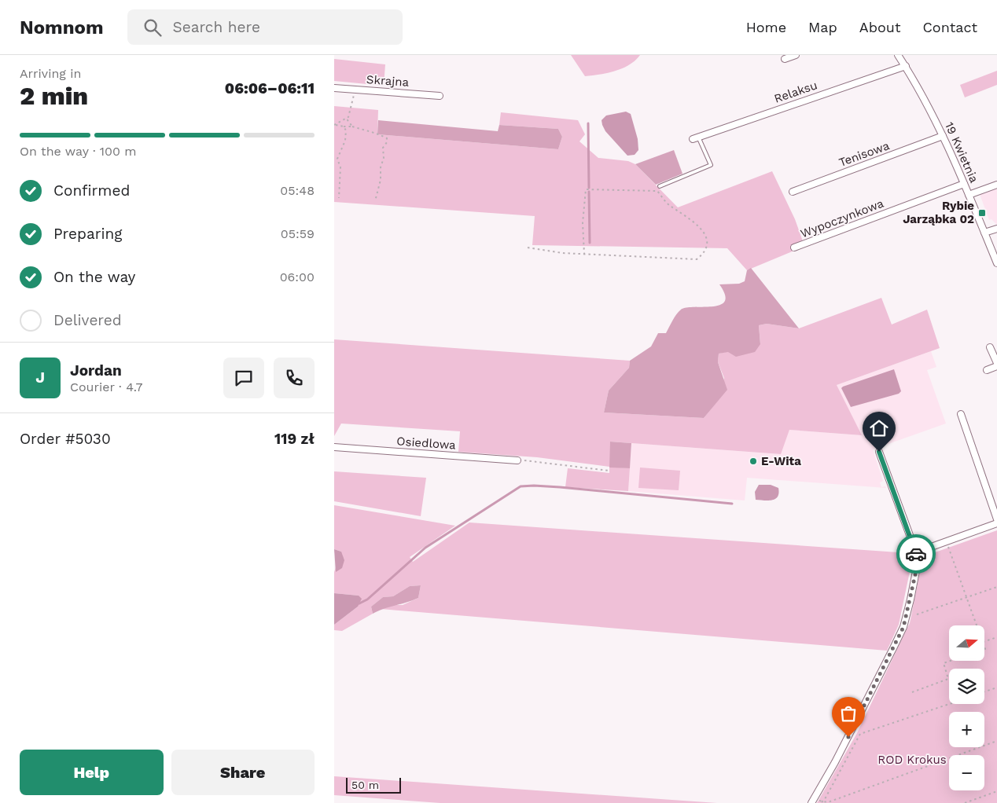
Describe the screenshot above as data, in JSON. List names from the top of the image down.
{
  "streets": {
    "street": [
      "Skrajna",
      "Relaksu",
      "19 Kwietnia",
      "Tenisowa",
      "Wypoczynkowa",
      "Osiedlowa"
    ]
  },
  "crossings": [
    ["Relaksu", "19 Kwietnia"],
    ["19 Kwietnia", "Tenisowa"],
    ["19 Kwietnia", "Wypoczynkowa"]
  ],
  "parks": ["ROD Krokus"],
  "places": {
    "transit": ["Rybie Jarząbka 02"],
    "other": ["E-Wita"]
  },
  "scale_bar": "50 m",
  "north": "right",
  "page": {
    "header": "Nomnom",
    "search": "Search here",
    "nav": [
      "Home",
      "Map",
      "About",
      "Contact"
    ],
    "heading": ["2 min", "Arriving in", "06:06–06:11"],
    "panel": [
      "Jordan",
      "Courier · 4.7",
      "Order #5030",
      "119 zł"
    ],
    "bar": "On the way · 100 m",
    "list": [
      ["Confirmed", "05:48"],
      ["Preparing", "05:59"],
      ["On the way", "06:00"],
      "Delivered"
    ],
    "round": "J",
    "map_buttons": ["+", "−"],
    "buttons": ["Help", "Share"],
    "scale": "50 m"
  }
}
